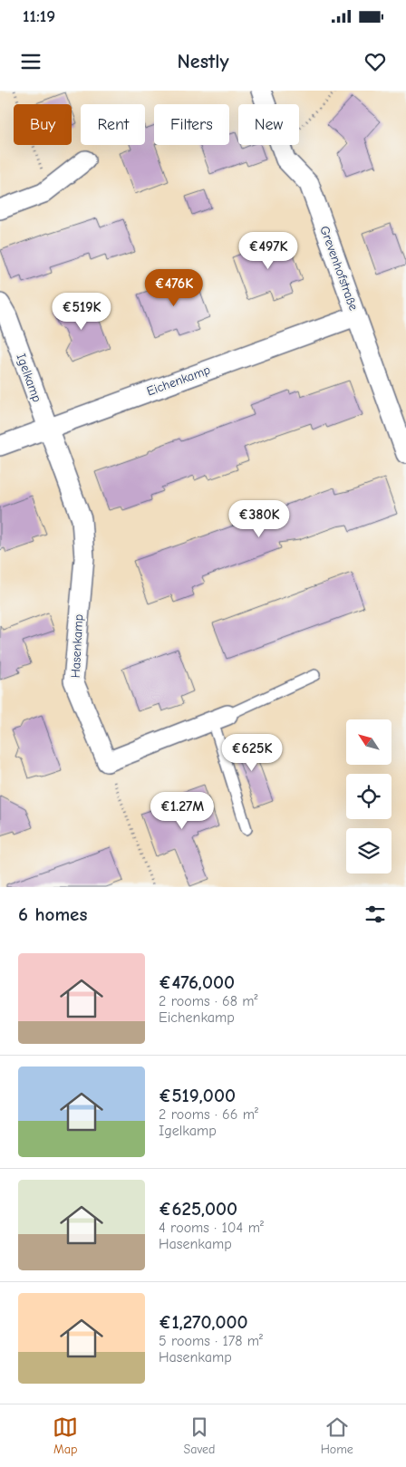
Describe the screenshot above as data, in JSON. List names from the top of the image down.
{
  "streets": {
    "street": [
      "Grevenhofstraße",
      "Igelkamp",
      "Eichenkamp",
      "Hasenkamp"
    ]
  },
  "crossings": [
    ["Grevenhofstraße", "Eichenkamp"],
    ["Igelkamp", "Eichenkamp"],
    ["Igelkamp", "Hasenkamp"],
    ["Eichenkamp", "Hasenkamp"]
  ],
  "north": "top left",
  "page": {
    "status": "11:19",
    "header": "Nestly",
    "chip": [
      "Buy",
      "Rent",
      "Filters",
      "New"
    ],
    "price": [
      "€497K",
      "€476K",
      "€519K",
      "€380K",
      "€625K",
      "€1.27M"
    ],
    "heading": "6 homes",
    "list": [
      {
        "name": "€476,000",
        "note": "2 rooms · 68 m² · Eichenkamp"
      },
      {
        "name": "€519,000",
        "note": "2 rooms · 66 m² · Igelkamp"
      },
      {
        "name": "€625,000",
        "note": "4 rooms · 104 m² · Hasenkamp"
      },
      {
        "name": "€1,270,000",
        "note": "5 rooms · 178 m² · Hasenkamp"
      }
    ],
    "tabs": ["Map", "Saved", "Home"]
  }
}
